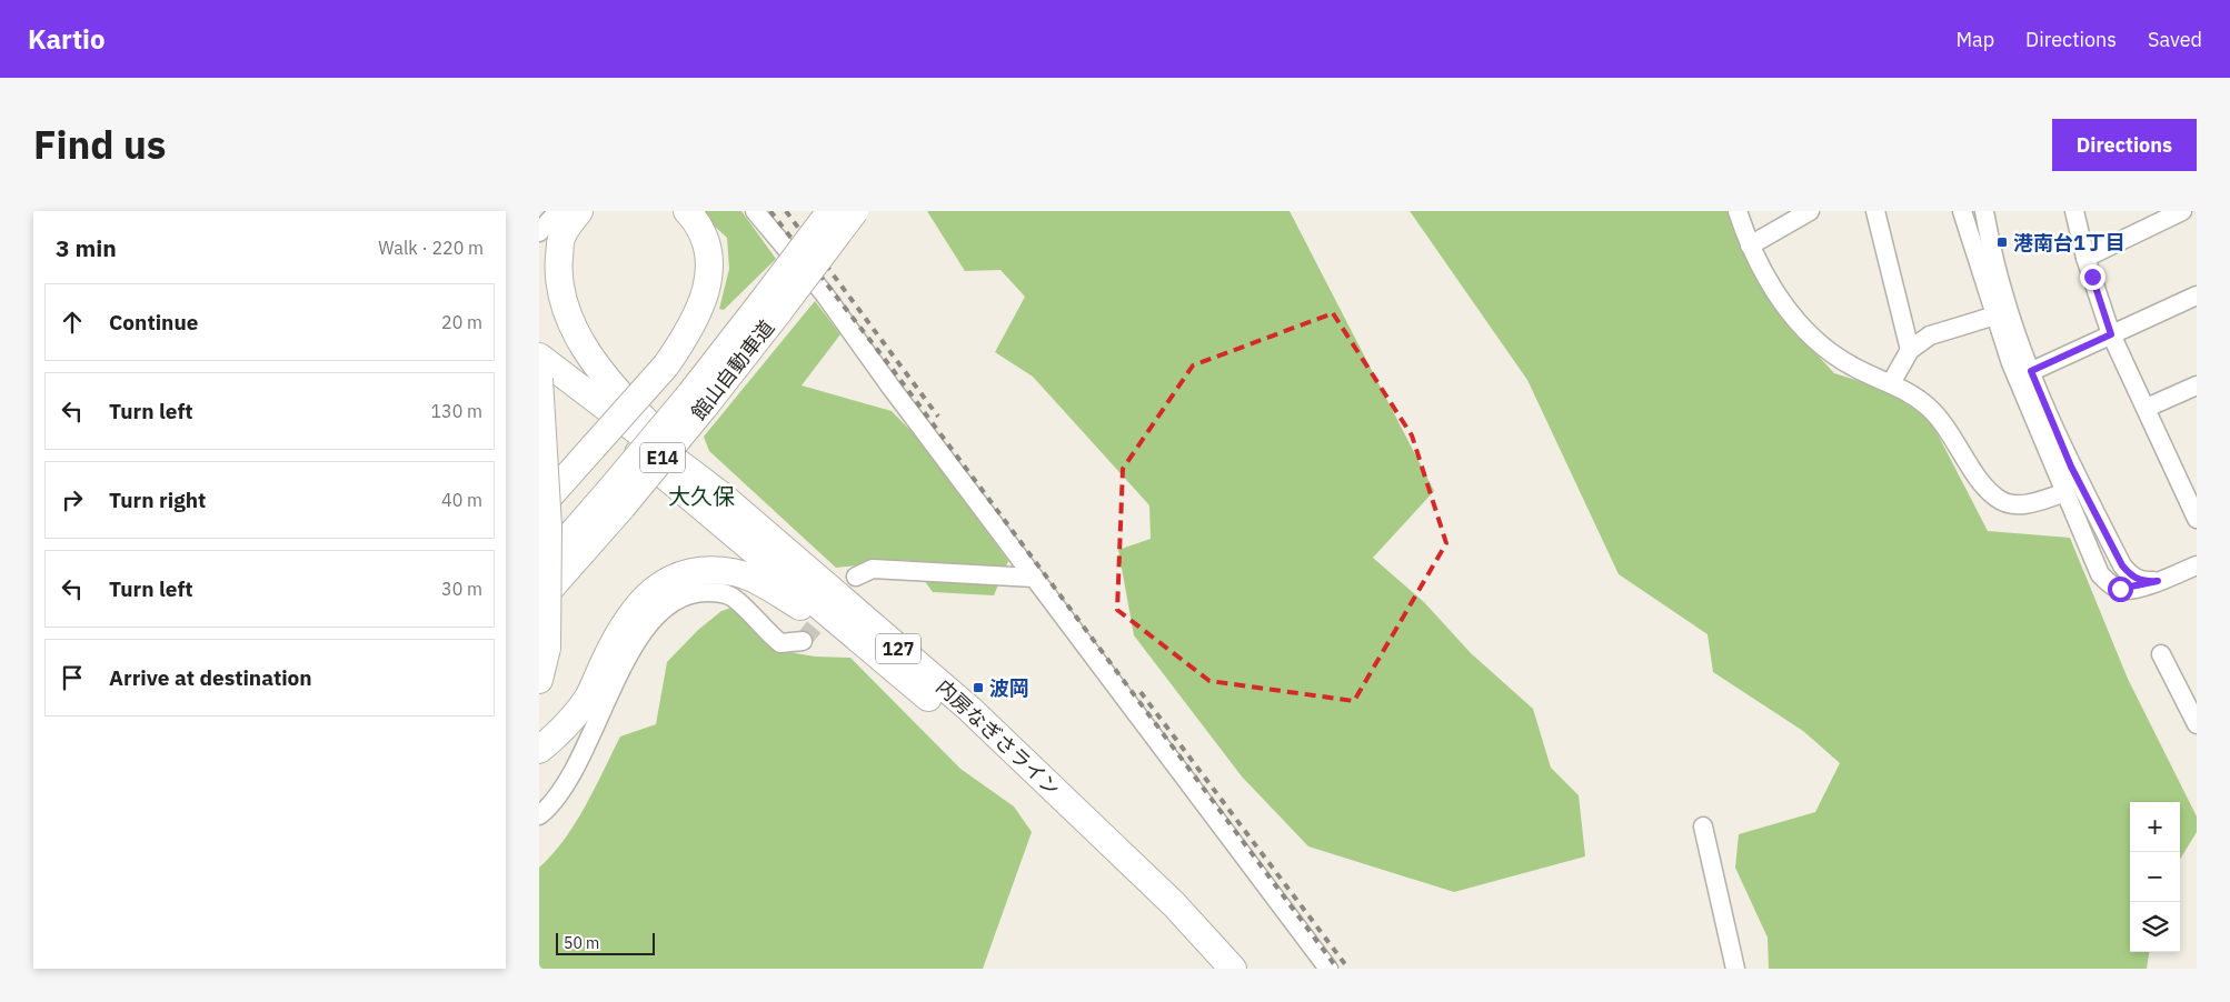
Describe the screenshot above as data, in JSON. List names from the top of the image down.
{
  "streets": {
    "highway": [
      "館山自動車道",
      "E14",
      "127",
      "内房なぎさライン"
    ]
  },
  "districts": ["大久保"],
  "places": {
    "transit": ["港南台1丁目", "波岡"]
  },
  "scale_bar": "50 m",
  "page": {
    "header": "Kartio",
    "nav": ["Map", "Directions", "Saved"],
    "title": "Find us",
    "buttons": "Directions",
    "heading": ["3 min", "Walk · 220 m"],
    "list": [
      ["Continue", "20 m"],
      ["Turn left", "130 m"],
      ["Turn right", "40 m"],
      ["Turn left", "30 m"],
      "Arrive at destination"
    ],
    "map_buttons": ["+", "−"],
    "scale": "50 m"
  }
}
